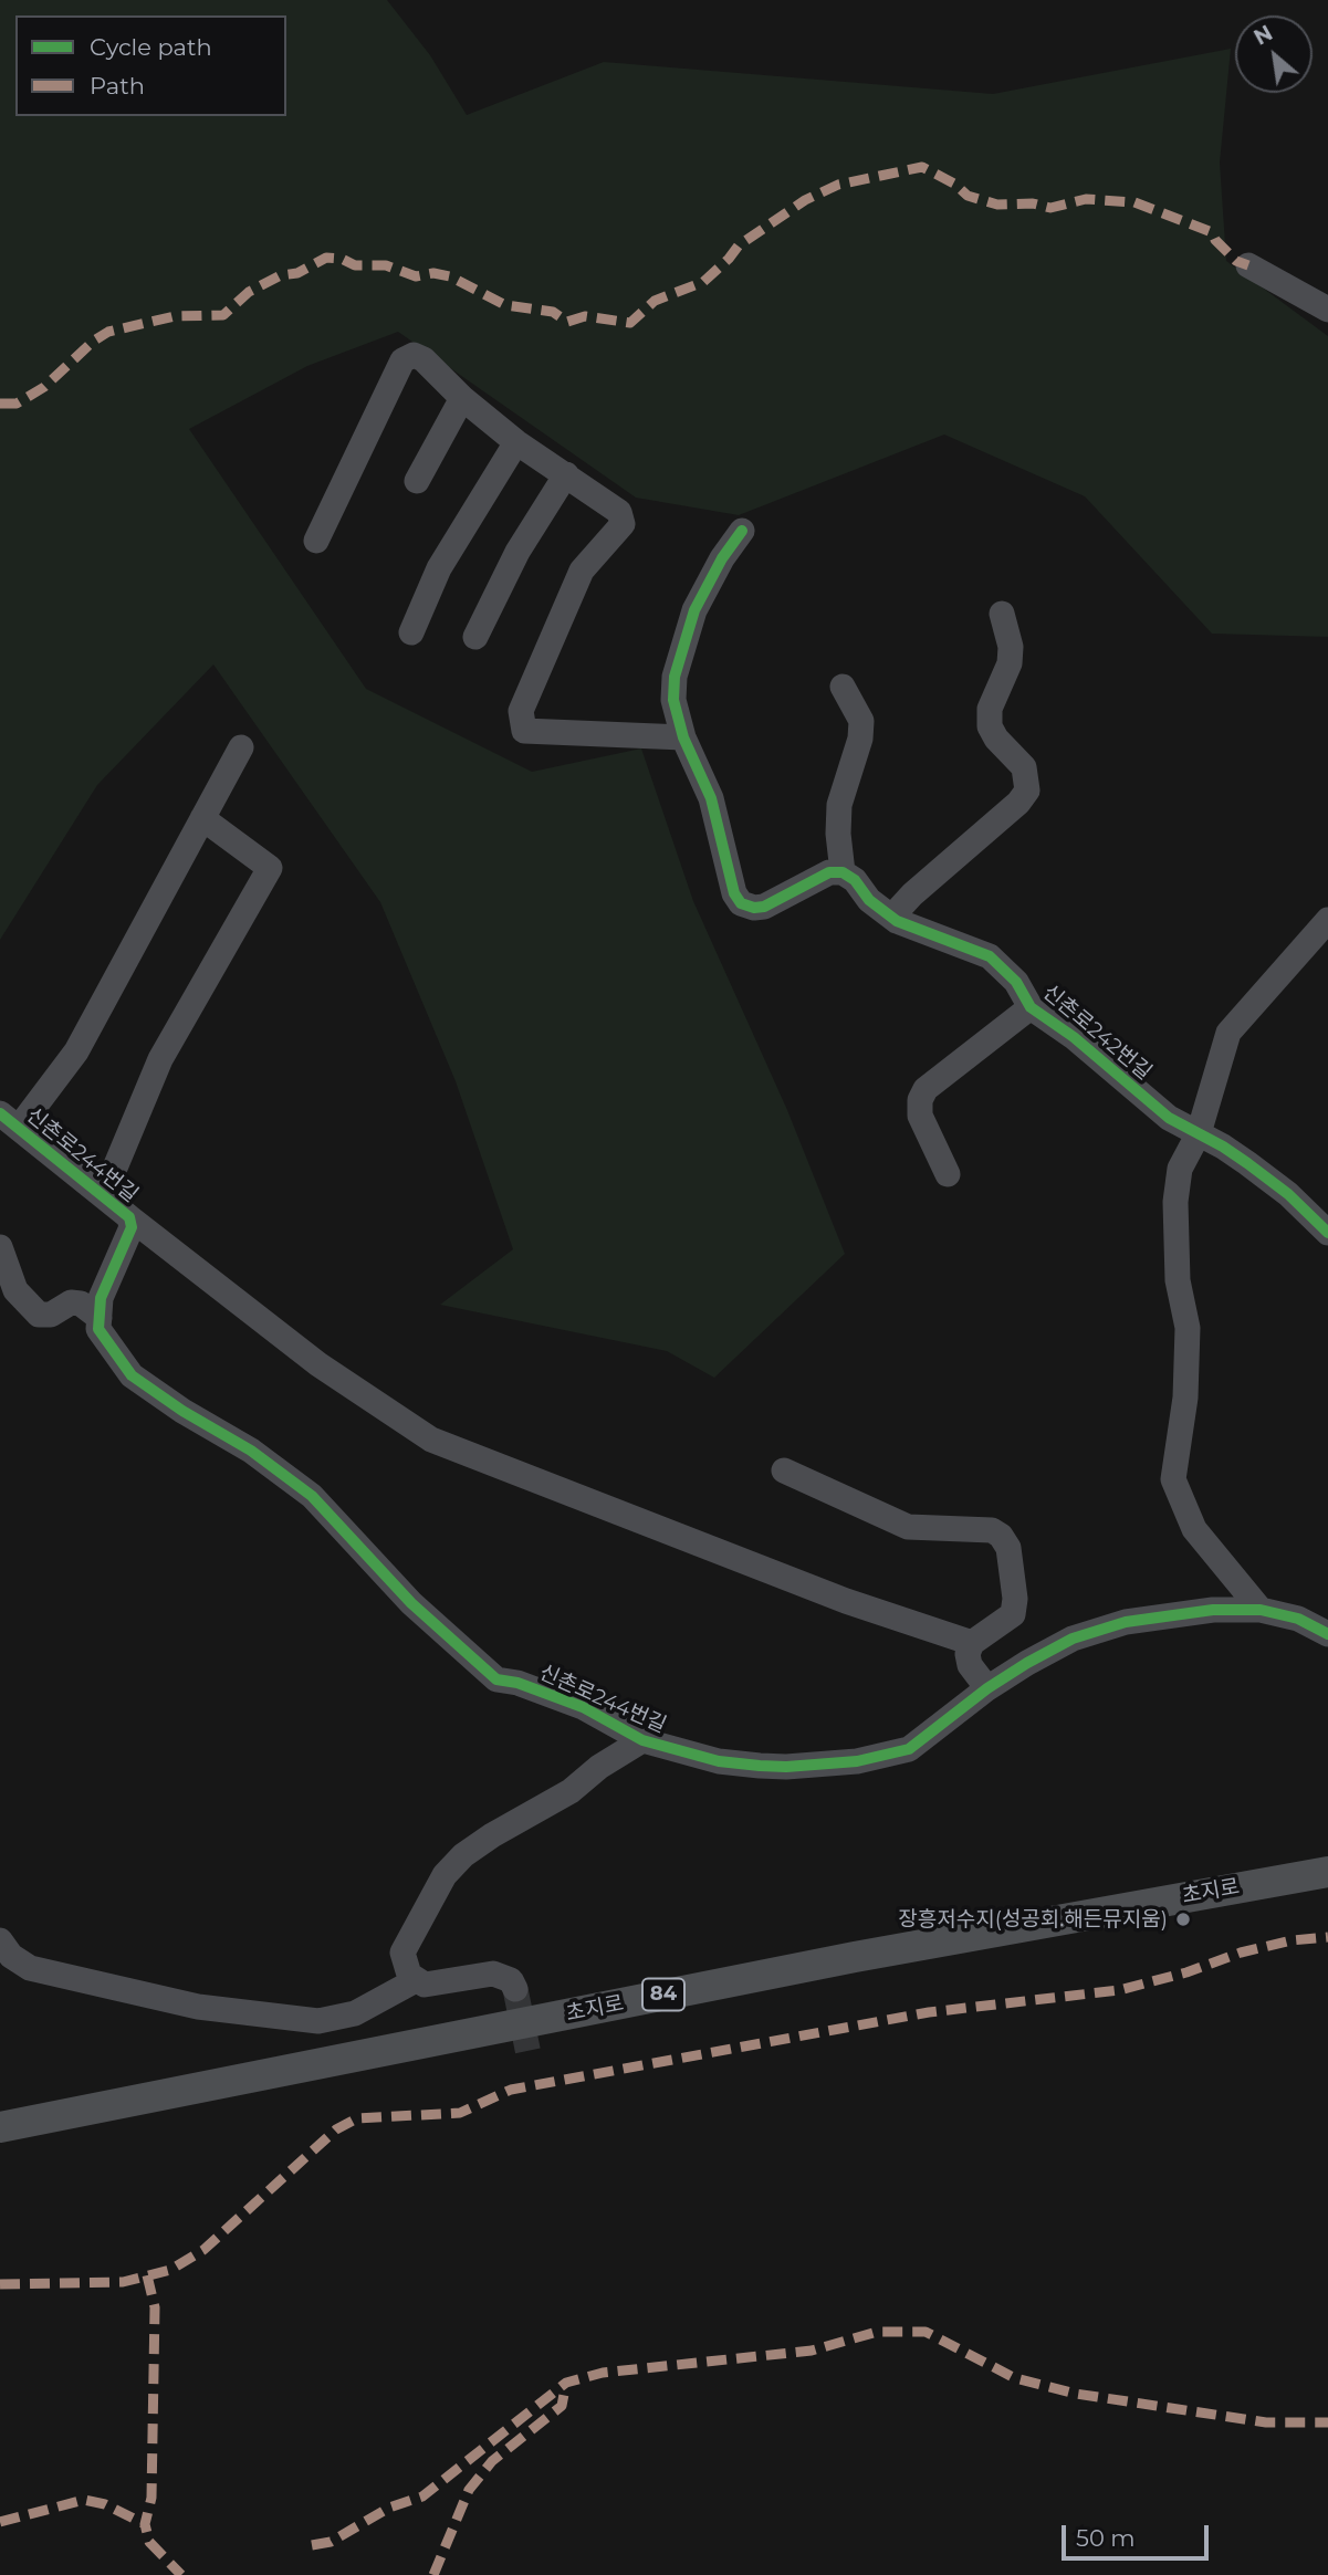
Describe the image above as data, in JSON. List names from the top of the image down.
{
  "streets": {
    "main road": ["초지로", "84"],
    "street": ["신촌로242번길", "신촌로244번길"]
  },
  "places": ["장흥저수지(성공회.해든뮤지움)"],
  "legend": ["Cycle path", "Path"],
  "scale_bar": "50 m",
  "north": "top left"
}
